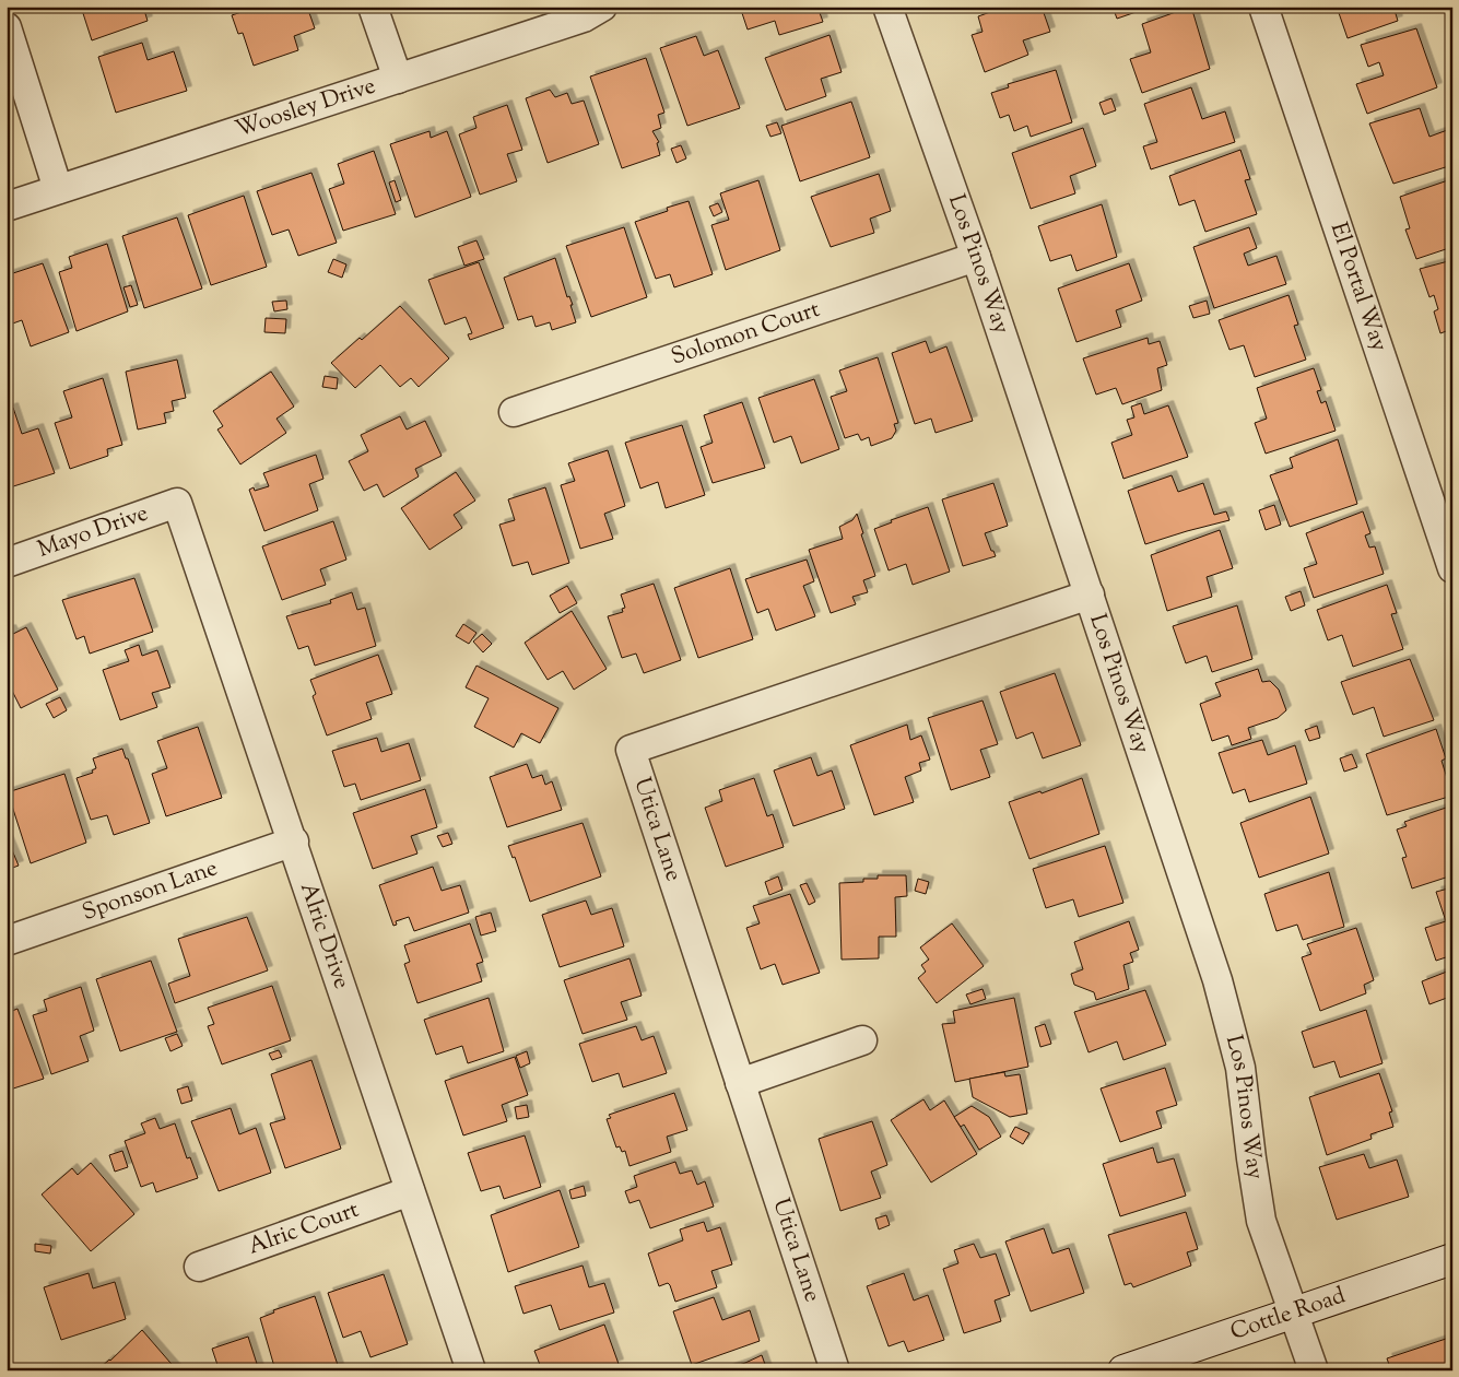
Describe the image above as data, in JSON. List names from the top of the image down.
{
  "streets": {
    "street": [
      "Woosley Drive",
      "Los Pinos Way",
      "El Portal Way",
      "Solomon Court",
      "Mayo Drive",
      "Utica Lane",
      "Sponson Lane",
      "Alric Drive",
      "Alric Court",
      "Cottle Road"
    ]
  },
  "crossings": [
    ["Los Pinos Way", "Solomon Court"],
    ["Los Pinos Way", "Utica Lane"],
    ["Los Pinos Way", "Cottle Road"],
    ["Mayo Drive", "Alric Drive"],
    ["Sponson Lane", "Alric Drive"],
    ["Alric Drive", "Alric Court"]
  ]
}
